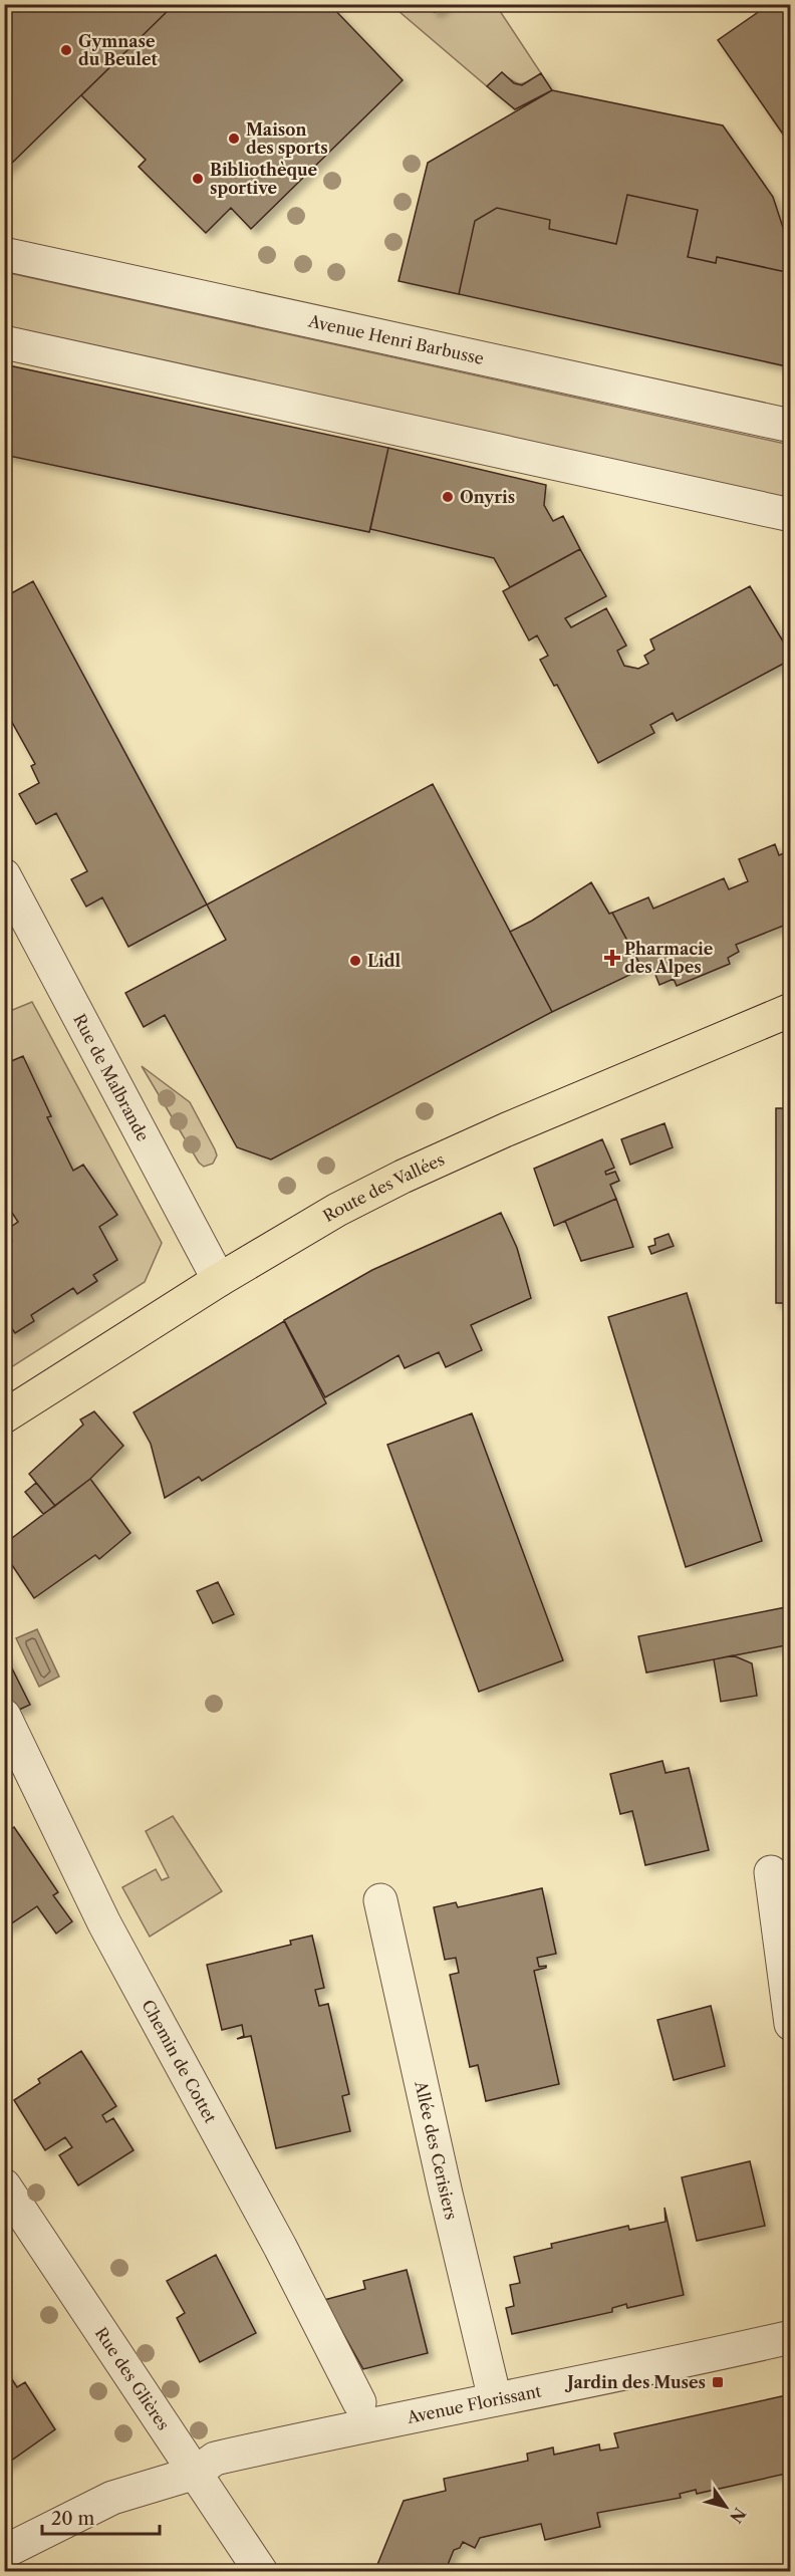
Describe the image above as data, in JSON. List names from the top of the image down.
{
  "streets": {
    "main road": ["Route des Vallées"],
    "street": [
      "Avenue Henri Barbusse",
      "Rue de Malbrande",
      "Chemin de Cottet",
      "Allée des Cerisiers",
      "Rue des Glières",
      "Avenue Florissant"
    ]
  },
  "crossings": [
    ["Rue de Malbrande", "Route des Vallées"],
    ["Allée des Cerisiers", "Avenue Florissant"],
    ["Rue des Glières", "Avenue Florissant"]
  ],
  "places": {
    "other": [
      "Gymnase du Beulet",
      "Maison des sports",
      "Bibliothèque sportive",
      "Onyris",
      "Lidl"
    ],
    "health": ["Pharmacie des Alpes"],
    "transit": ["Jardin des Muses"]
  },
  "scale_bar": "20 m",
  "north": "bottom right"
}
